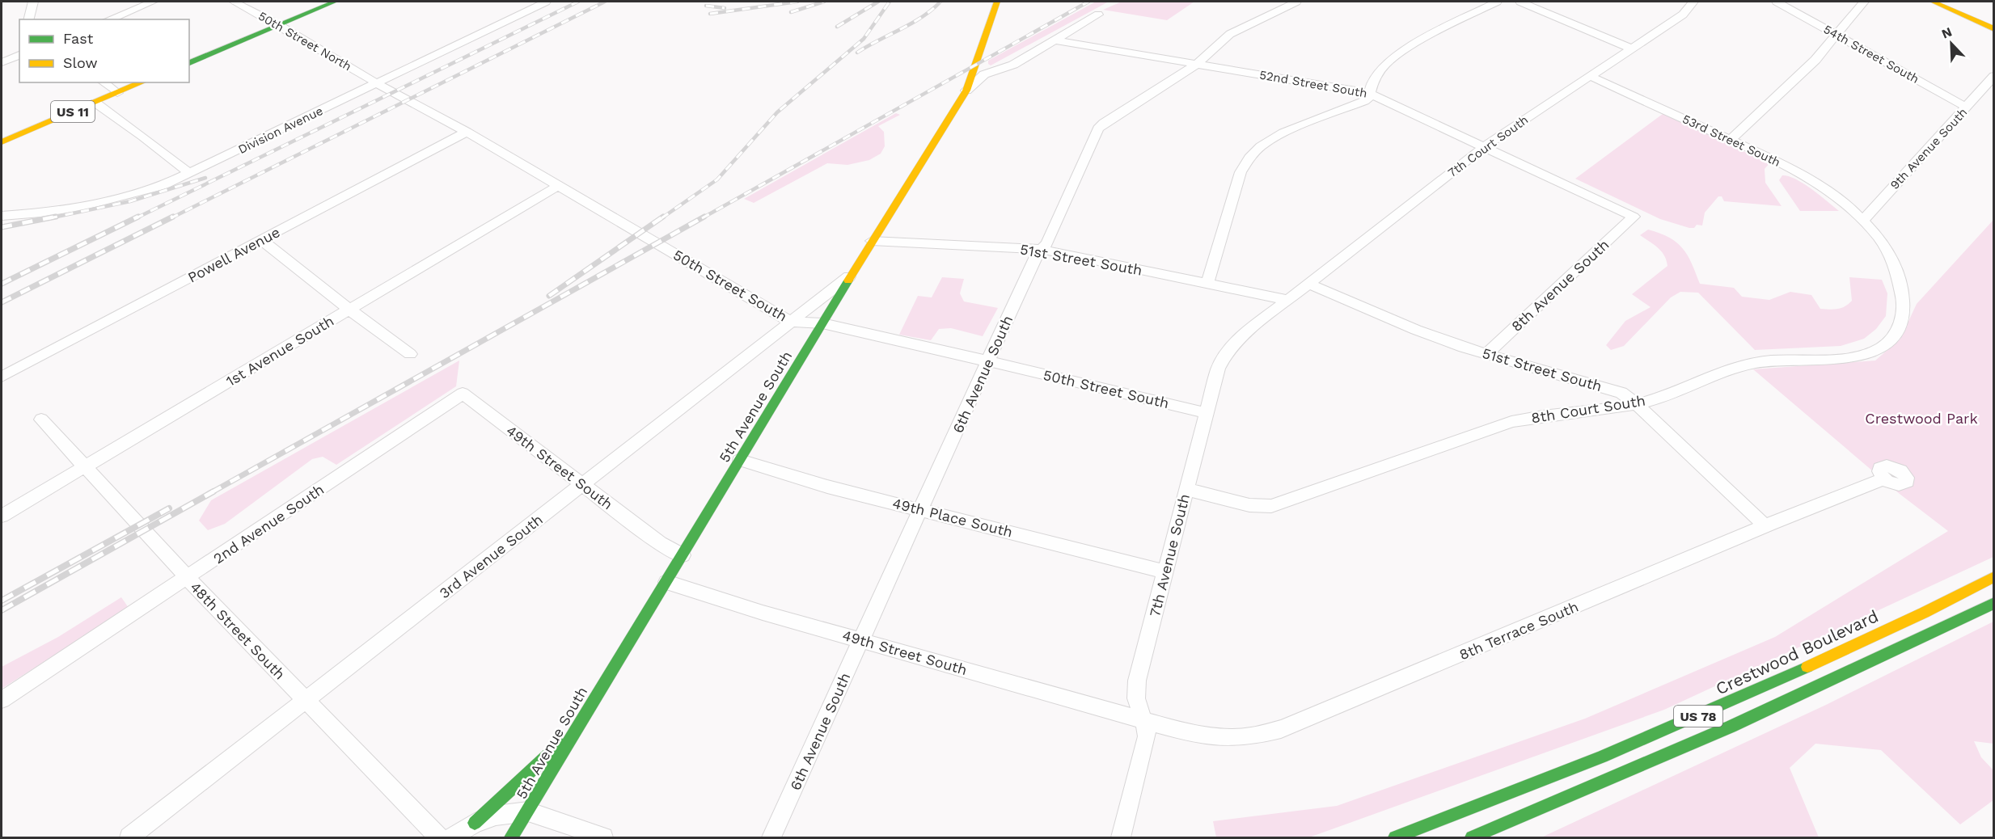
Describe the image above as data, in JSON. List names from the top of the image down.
{
  "streets": {
    "main road": [
      "US 11",
      "5th Avenue South",
      "Crestwood Boulevard",
      "US 78"
    ],
    "street": [
      "50th Street North",
      "54th Street South",
      "52nd Street South",
      "Division Avenue",
      "53rd Street South",
      "7th Court South",
      "9th Avenue South",
      "Powell Avenue",
      "51st Street South",
      "50th Street South",
      "8th Avenue South",
      "1st Avenue South",
      "6th Avenue South",
      "8th Court South",
      "49th Street South",
      "49th Place South",
      "2nd Avenue South",
      "7th Avenue South",
      "3rd Avenue South",
      "48th Street South",
      "8th Terrace South"
    ]
  },
  "crossings": [
    ["50th Street North", "Division Avenue"],
    ["50th Street North", "50th Street South"],
    ["54th Street South", "9th Avenue South"],
    ["52nd Street South", "7th Court South"],
    ["52nd Street South", "8th Avenue South"],
    ["52nd Street South", "6th Avenue South"],
    ["Division Avenue", "50th Street South"],
    ["53rd Street South", "7th Court South"],
    ["53rd Street South", "9th Avenue South"],
    ["53rd Street South", "8th Court South"],
    ["7th Court South", "51st Street South"],
    ["7th Court South", "7th Avenue South"],
    ["9th Avenue South", "8th Court South"],
    ["Powell Avenue", "50th Street South"],
    ["51st Street South", "8th Avenue South"],
    ["51st Street South", "6th Avenue South"],
    ["51st Street South", "5th Avenue South"],
    ["51st Street South", "8th Court South"],
    ["51st Street South", "7th Avenue South"],
    ["51st Street South", "8th Terrace South"],
    ["50th Street South", "1st Avenue South"],
    ["50th Street South", "6th Avenue South"],
    ["50th Street South", "5th Avenue South"],
    ["50th Street South", "7th Avenue South"],
    ["50th Street South", "3rd Avenue South"],
    ["1st Avenue South", "48th Street South"],
    ["6th Avenue South", "49th Street South"],
    ["6th Avenue South", "49th Place South"],
    ["5th Avenue South", "49th Street South"],
    ["5th Avenue South", "49th Place South"],
    ["5th Avenue South", "3rd Avenue South"],
    ["8th Court South", "7th Avenue South"],
    ["49th Street South", "2nd Avenue South"],
    ["49th Street South", "7th Avenue South"],
    ["49th Street South", "3rd Avenue South"],
    ["49th Street South", "8th Terrace South"],
    ["49th Place South", "7th Avenue South"],
    ["2nd Avenue South", "48th Street South"],
    ["7th Avenue South", "8th Terrace South"],
    ["3rd Avenue South", "48th Street South"]
  ],
  "parks": ["Crestwood Park"],
  "legend": ["Fast", "Slow"],
  "north": "top left"
}
